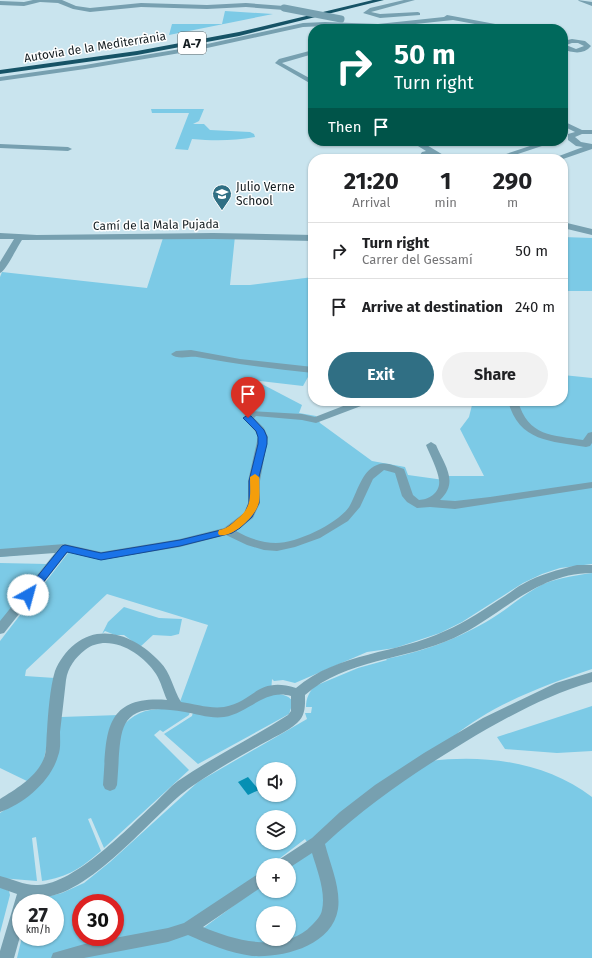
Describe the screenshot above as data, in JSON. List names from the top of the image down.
{
  "streets": {
    "highway": ["A-7", "Autovia de la Mediterrània"],
    "street": ["Camí de la Mala Pujada"]
  },
  "places": {
    "school or university": ["Julio Verne School"]
  },
  "page": {
    "turn": ["50 m", "Turn right"],
    "then": "Then",
    "eta": [
      "21:20",
      "Arrival",
      "1",
      "min",
      "290",
      "m"
    ],
    "list": [
      {
        "name": "Turn right",
        "note": "Carrer del Gessamí",
        "value": "50 m"
      },
      {
        "name": "Arrive at destination",
        "value": "240 m"
      }
    ],
    "buttons": ["Exit", "Share"],
    "map_buttons": ["+", "−"],
    "speed": "27 km/h",
    "limit": "30"
  }
}
